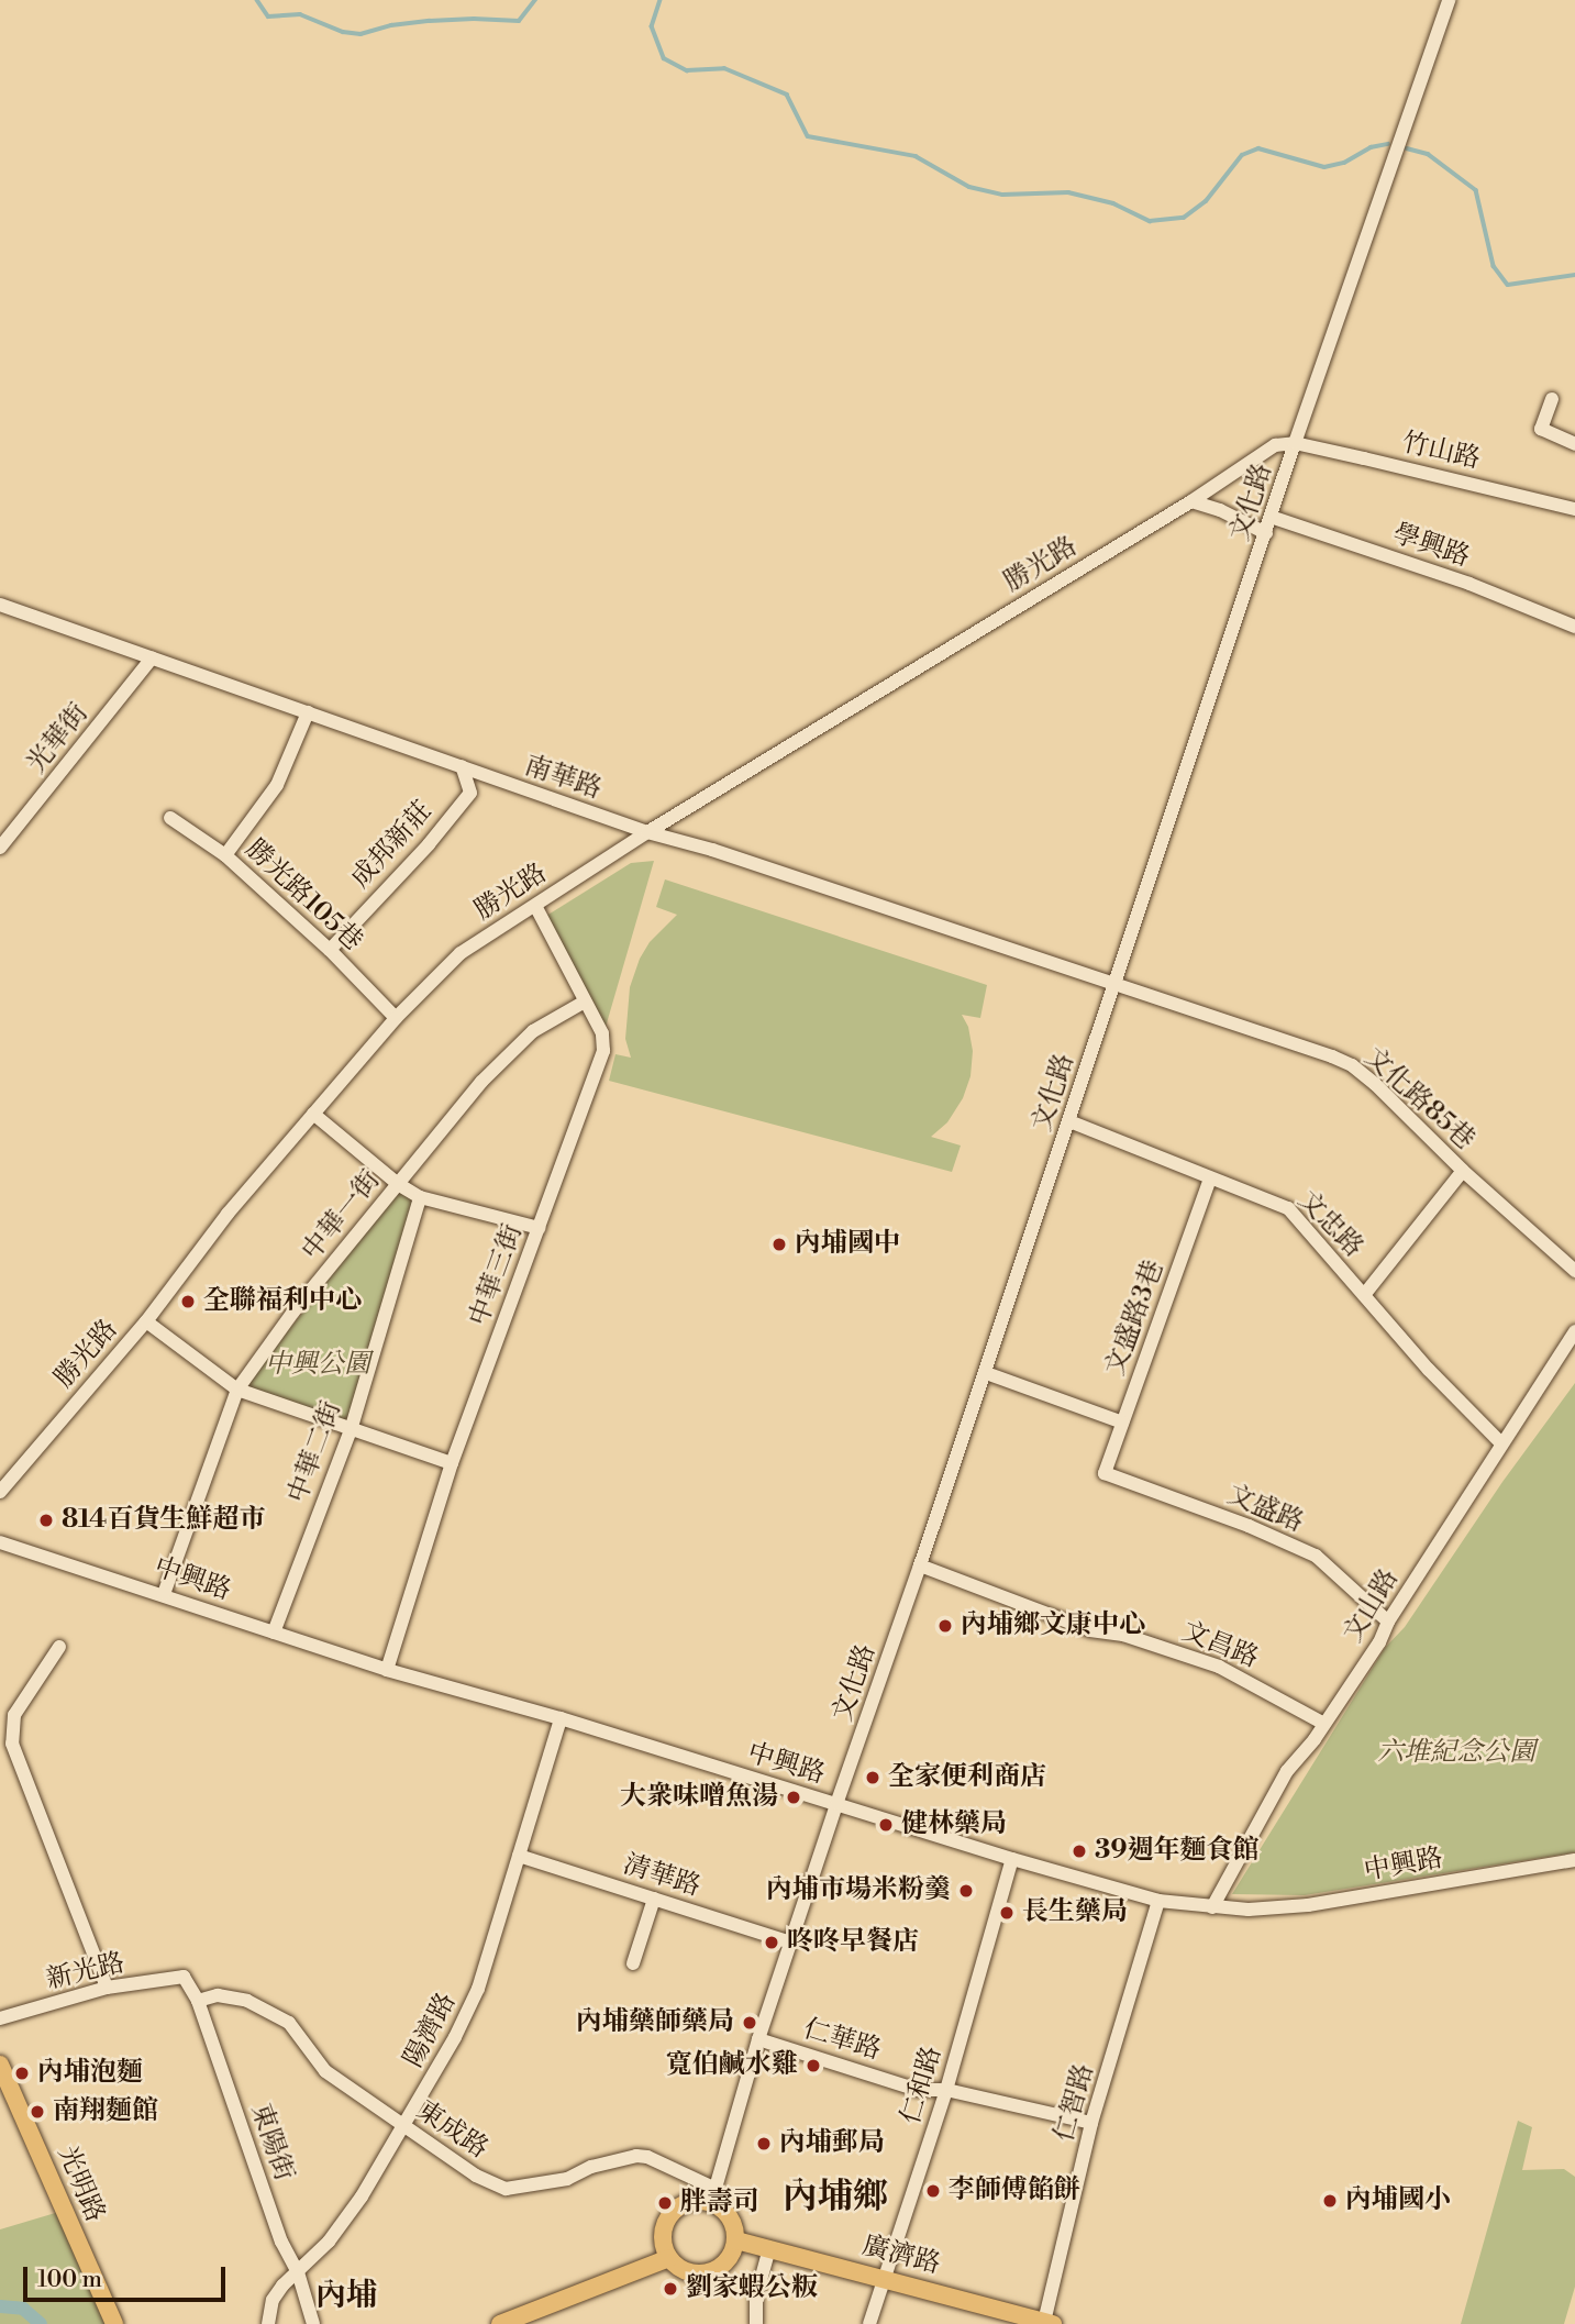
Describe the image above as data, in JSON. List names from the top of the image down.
{
  "streets": {
    "main road": ["光明路", "廣濟路"],
    "street": [
      "竹山路",
      "文化路",
      "學興路",
      "勝光路",
      "光華街",
      "南華路",
      "成邦新莊",
      "勝光路105巷",
      "文化路85巷",
      "中華一街",
      "文忠路",
      "中華三街",
      "文盛路3巷",
      "中華二街",
      "文盛路",
      "中興路",
      "文山路",
      "文昌路",
      "清華路",
      "新光路",
      "陽濟路",
      "仁華路",
      "仁和路",
      "仁智路",
      "東成路",
      "東陽街"
    ]
  },
  "crossings": [
    ["竹山路", "文化路"],
    ["竹山路", "勝光路"],
    ["文化路", "學興路"],
    ["文化路", "勝光路"],
    ["文化路", "南華路"],
    ["文化路", "文化路85巷"],
    ["文化路", "文忠路"],
    ["文化路", "中興路"],
    ["文化路", "文昌路"],
    ["文化路", "清華路"],
    ["文化路", "仁華路"],
    ["文化路", "東成路"],
    ["文化路", "廣濟路"],
    ["勝光路", "南華路"],
    ["勝光路", "勝光路105巷"],
    ["勝光路", "中華三街"],
    ["光華街", "南華路"],
    ["南華路", "成邦新莊"],
    ["南華路", "文化路85巷"],
    ["成邦新莊", "勝光路105巷"],
    ["中華一街", "中華三街"],
    ["中華一街", "中興路"],
    ["文忠路", "文盛路3巷"],
    ["文忠路", "文山路"],
    ["中華三街", "中興路"],
    ["文盛路3巷", "文盛路"],
    ["中華二街", "中興路"],
    ["文盛路", "文山路"],
    ["中興路", "文山路"],
    ["中興路", "陽濟路"],
    ["中興路", "仁和路"],
    ["中興路", "仁智路"],
    ["文山路", "文昌路"],
    ["清華路", "陽濟路"],
    ["新光路", "東陽街"],
    ["陽濟路", "東成路"],
    ["陽濟路", "東陽街"],
    ["仁華路", "仁和路"],
    ["仁華路", "仁智路"],
    ["仁和路", "廣濟路"],
    ["仁智路", "廣濟路"],
    ["東成路", "東陽街"],
    ["東成路", "廣濟路"]
  ],
  "districts": ["內埔鄉", "內埔"],
  "parks": ["中興公園", "六堆紀念公園"],
  "places": [
    "內埔國中",
    "全聯福利中心",
    "814百貨生鮮超市",
    "內埔鄉文康中心",
    "全家便利商店",
    "大衆味噌魚湯",
    "健林藥局",
    "39週年麵食館",
    "內埔市場米粉羹",
    "長生藥局",
    "咚咚早餐店",
    "內埔藥師藥局",
    "寬伯鹹水雞",
    "內埔泡麵",
    "南翔麵館",
    "內埔郵局",
    "李師傅餡餅",
    "內埔國小",
    "胖壽司",
    "劉家蝦公粄"
  ],
  "scale_bar": "100 m"
}
